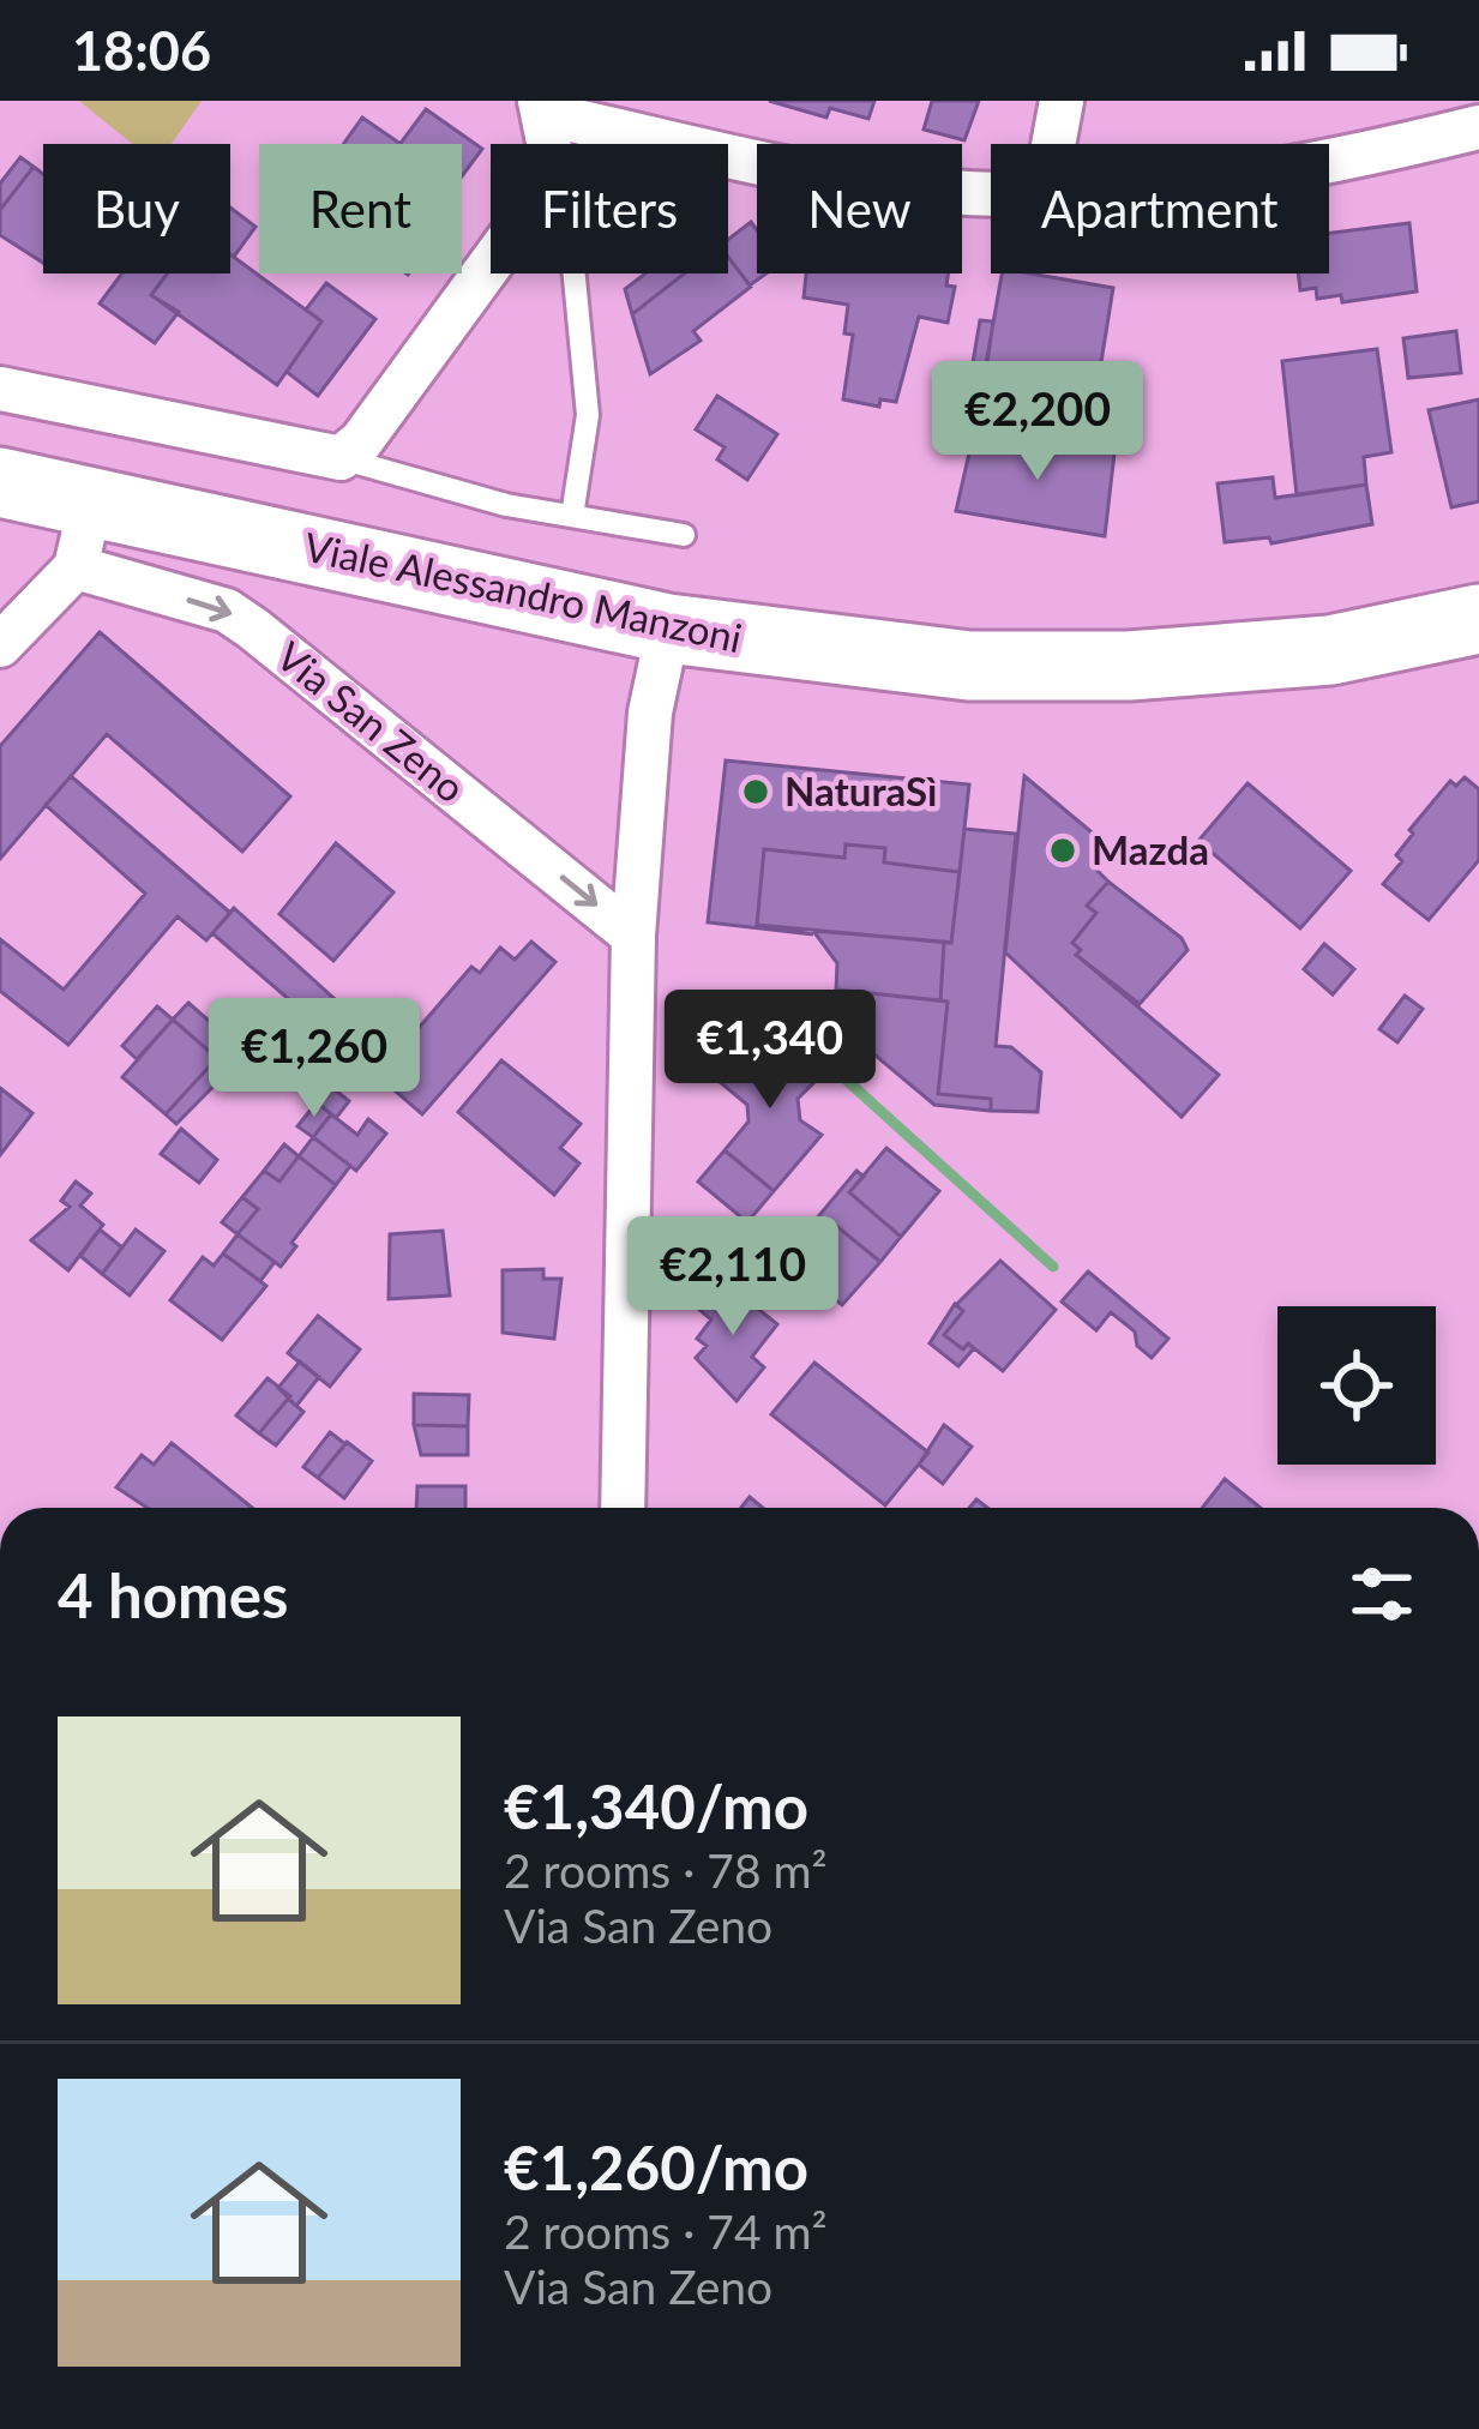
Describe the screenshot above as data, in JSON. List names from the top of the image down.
{
  "streets": {
    "main road": ["Viale Alessandro Manzoni"],
    "street": ["Via San Zeno"]
  },
  "places": ["NaturaSì", "Mazda"],
  "page": {
    "status": "18:06",
    "chip": [
      "Buy",
      "Rent",
      "Filters",
      "New",
      "Apartment"
    ],
    "price": [
      "€2,200",
      "€1,340",
      "€1,260",
      "€2,110"
    ],
    "heading": "4 homes",
    "list": [
      {
        "name": "€1,340/mo",
        "note": "2 rooms · 78 m² · Via San Zeno"
      },
      {
        "name": "€1,260/mo",
        "note": "2 rooms · 74 m² · Via San Zeno"
      }
    ]
  }
}
